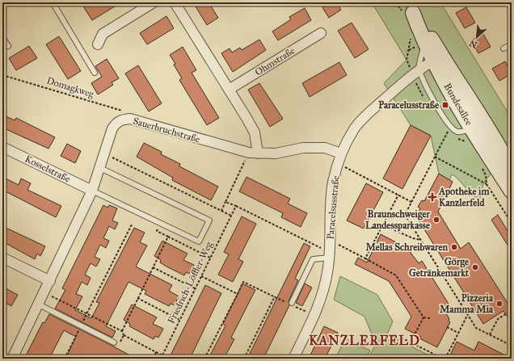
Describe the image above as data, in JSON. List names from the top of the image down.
{
  "streets": {
    "street": [
      "Ohmstraße",
      "Bundesallee",
      "Sauerbruchstraße",
      "Kosselstraße",
      "Paracelsusstraße"
    ],
    "path": ["Domagkweg", "Friedrich-Löffler-Weg"]
  },
  "crossings": [
    ["Domagkweg", "Sauerbruchstraße"],
    ["Bundesallee", "Paracelsusstraße"],
    ["Sauerbruchstraße", "Kosselstraße"],
    ["Sauerbruchstraße", "Paracelsusstraße"]
  ],
  "districts": ["KANZLERFELD"],
  "places": {
    "transit": ["Paracelusstraße"],
    "health": ["Apotheke im Kanzlerfeld"],
    "other": [
      "Braunschweiger Landessparkasse",
      "Mellas Schreibwaren",
      "Görge Getränkemarkt",
      "Pizzeria Mamma Mia"
    ]
  },
  "north": "bottom left"
}
